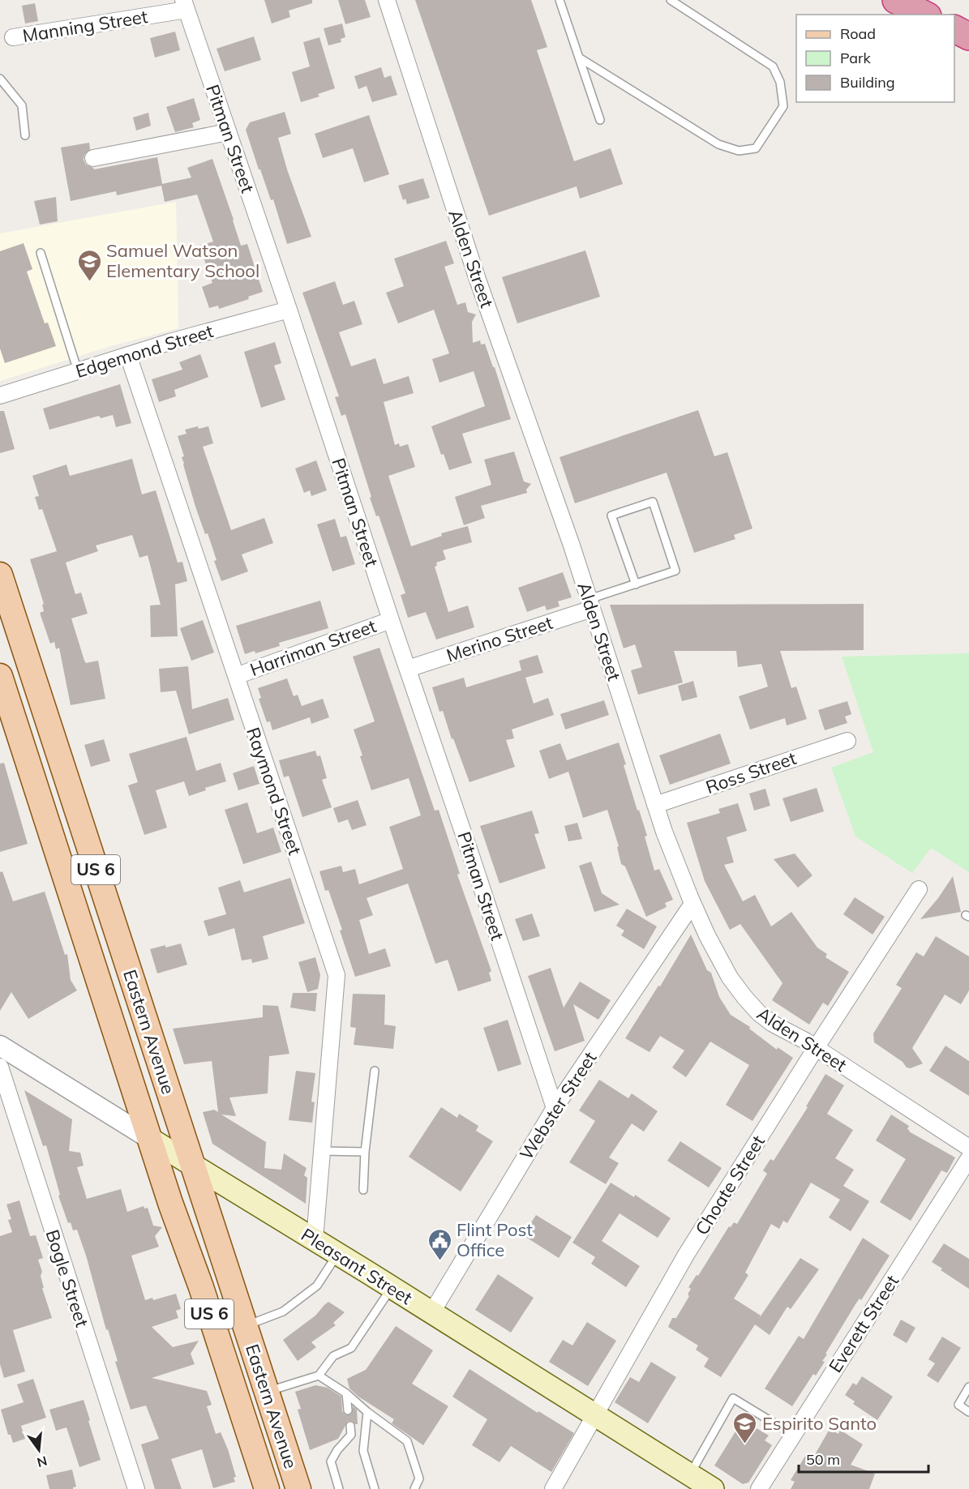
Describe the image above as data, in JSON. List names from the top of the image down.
{
  "streets": {
    "main road": ["US 6", "Eastern Avenue", "Pleasant Street"],
    "street": [
      "Manning Street",
      "Pitman Street",
      "Alden Street",
      "Edgemond Street",
      "Merino Street",
      "Harriman Street",
      "Ross Street",
      "Raymond Street",
      "Webster Street",
      "Choate Street",
      "Bogle Street",
      "Everett Street"
    ]
  },
  "crossings": [
    ["Manning Street", "Pitman Street"],
    ["Pitman Street", "Edgemond Street"],
    ["Pitman Street", "Merino Street"],
    ["Pitman Street", "Harriman Street"],
    ["Pitman Street", "Webster Street"],
    ["Alden Street", "Merino Street"],
    ["Alden Street", "Ross Street"],
    ["Alden Street", "Webster Street"],
    ["Alden Street", "Choate Street"],
    ["Edgemond Street", "Raymond Street"],
    ["Harriman Street", "Raymond Street"],
    ["Raymond Street", "Pleasant Street"],
    ["Eastern Avenue", "Pleasant Street"],
    ["Webster Street", "Pleasant Street"],
    ["Choate Street", "Pleasant Street"]
  ],
  "places": {
    "school or university": ["Samuel Watson Elementary School", "Espirito Santo"],
    "public building": ["Flint Post Office"]
  },
  "legend": ["Road", "Park", "Building"],
  "scale_bar": "50 m",
  "north": "bottom"
}
